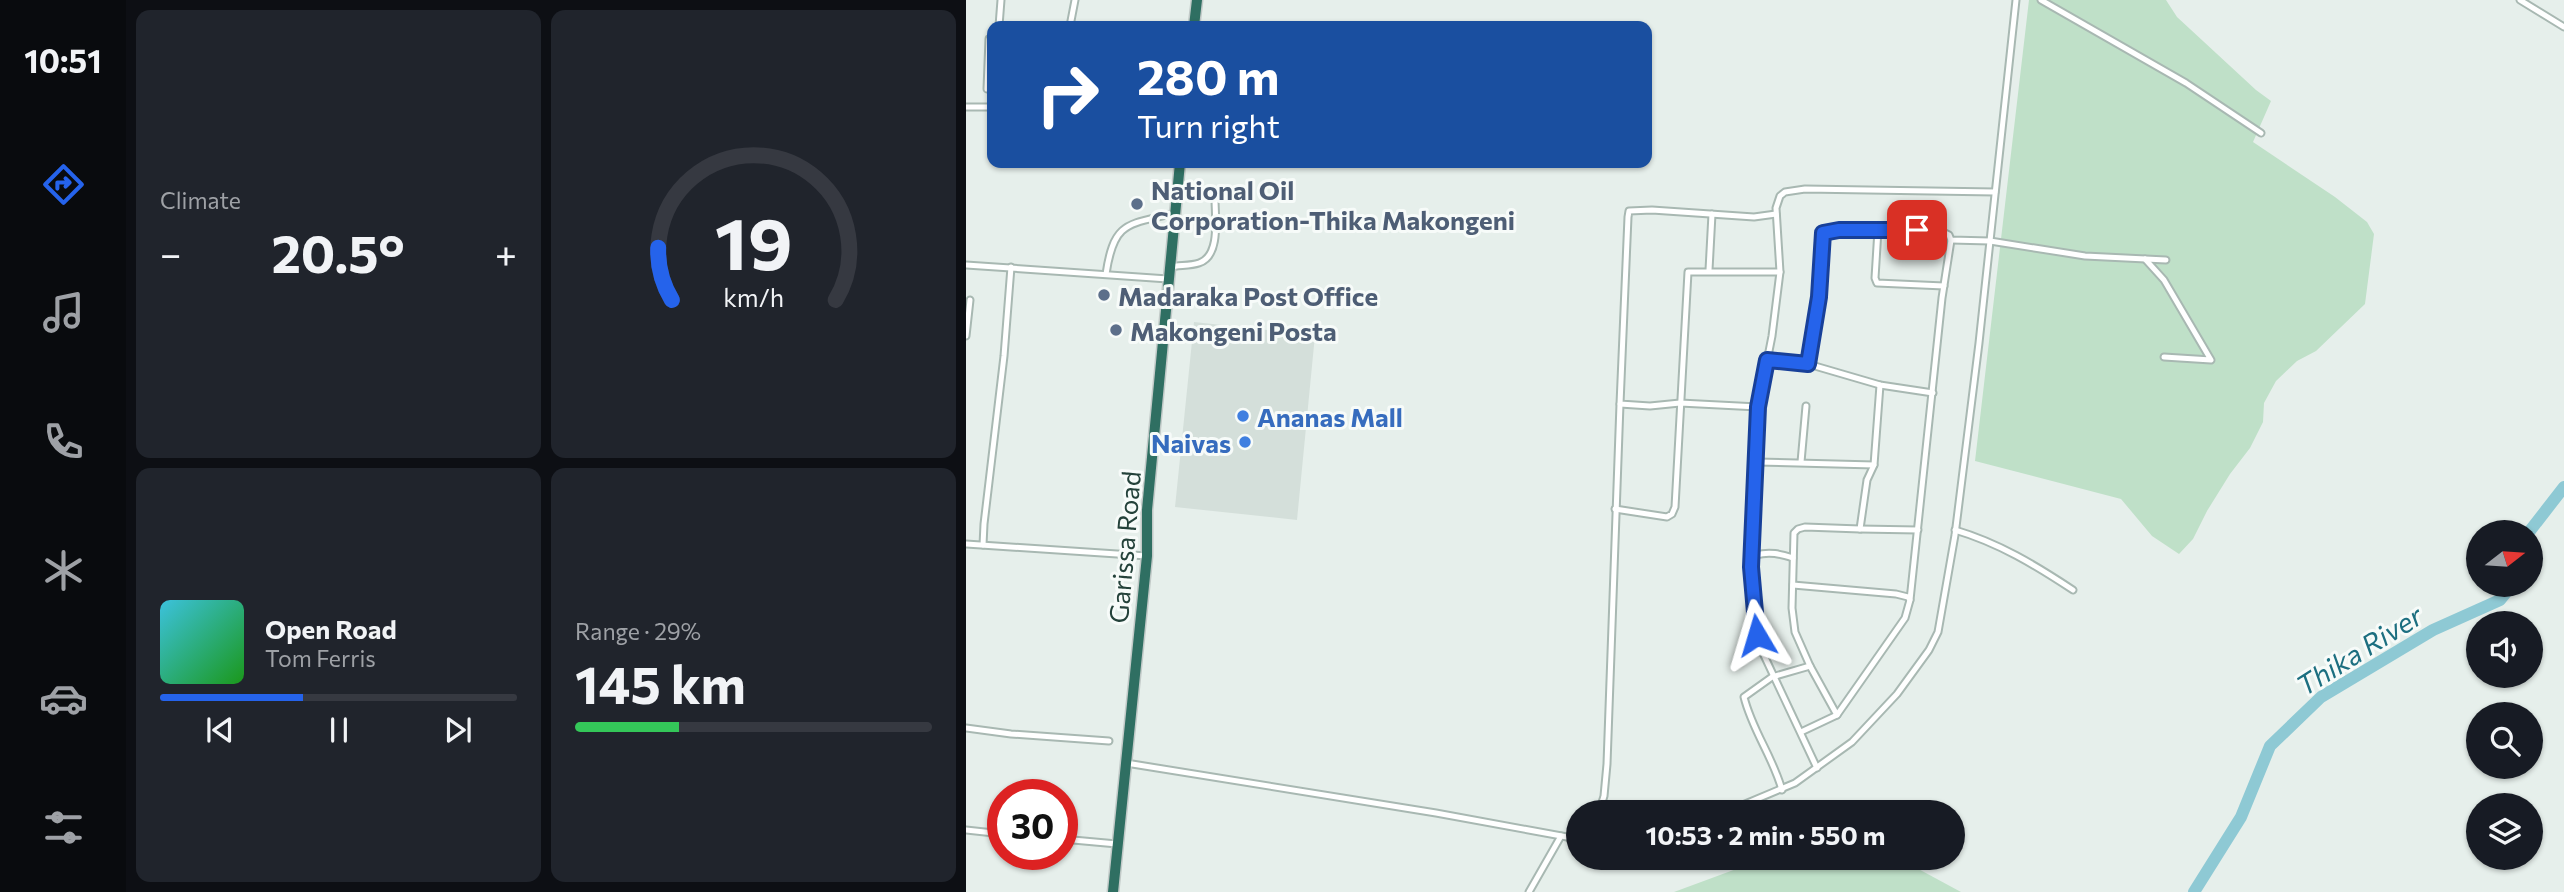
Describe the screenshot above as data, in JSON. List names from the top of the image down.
{
  "streets": {
    "highway": ["Garissa Road"]
  },
  "water": ["Thika River"],
  "places": [
    "National Oil Corporation-Thika Makongeni",
    "Madaraka Post Office",
    "Makongeni Posta",
    "Ananas Mall",
    "Naivas"
  ],
  "north": "right",
  "page": {
    "tabs": "10:51",
    "tile": [
      "Climate",
      ["Range · 29%", "145 km"]
    ],
    "turn": ["280 m", "Turn right"],
    "heat": ["−", "20.5°", "+"],
    "song": ["Open Road", "Tom Ferris"],
    "limit": "30",
    "trip": "10:53 · 2 min · 550 m",
    "gauge": ["19", "km/h"]
  }
}
